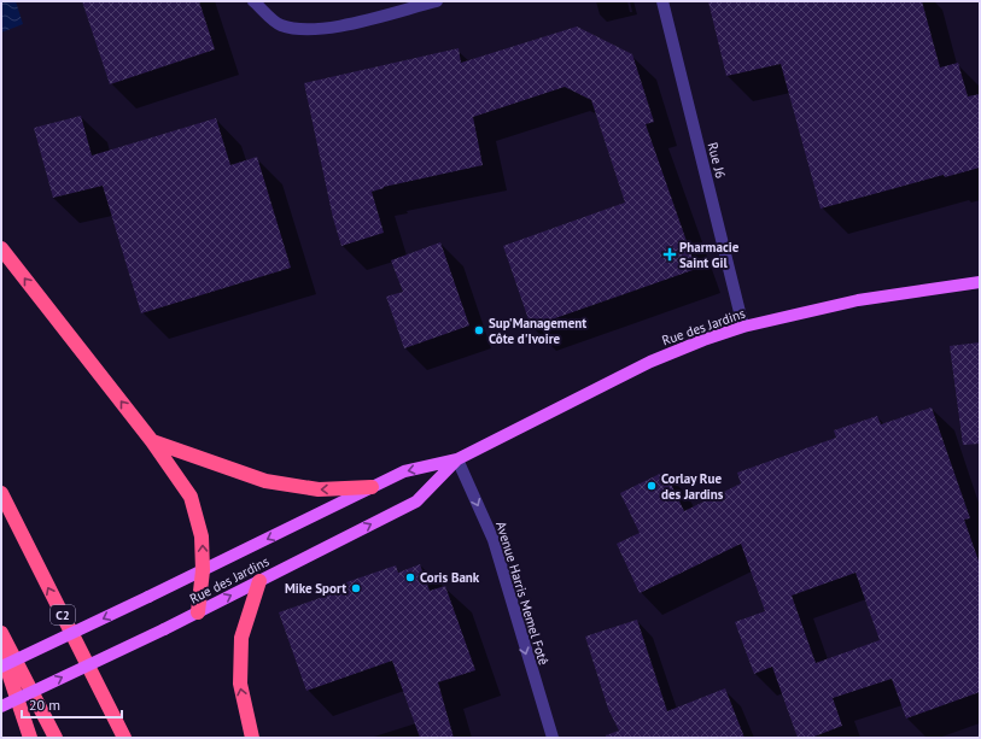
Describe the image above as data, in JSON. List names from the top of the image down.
{
  "streets": {
    "highway": ["C2"],
    "main road": ["Rue des Jardins"],
    "street": ["Rue J6", "Avenue Harris Memel Fotê"]
  },
  "crossings": [
    ["Rue J6", "Rue des Jardins"],
    ["Rue des Jardins", "Avenue Harris Memel Fotê"]
  ],
  "one_way": ["Avenue Harris Memel Fotê"],
  "places": {
    "health": ["Pharmacie Saint Gil"],
    "other": [
      "Sup'Management Côte d'Ivoire",
      "Corlay Rue des Jardins",
      "Coris Bank",
      "Mike Sport"
    ]
  },
  "scale_bar": "20 m"
}
